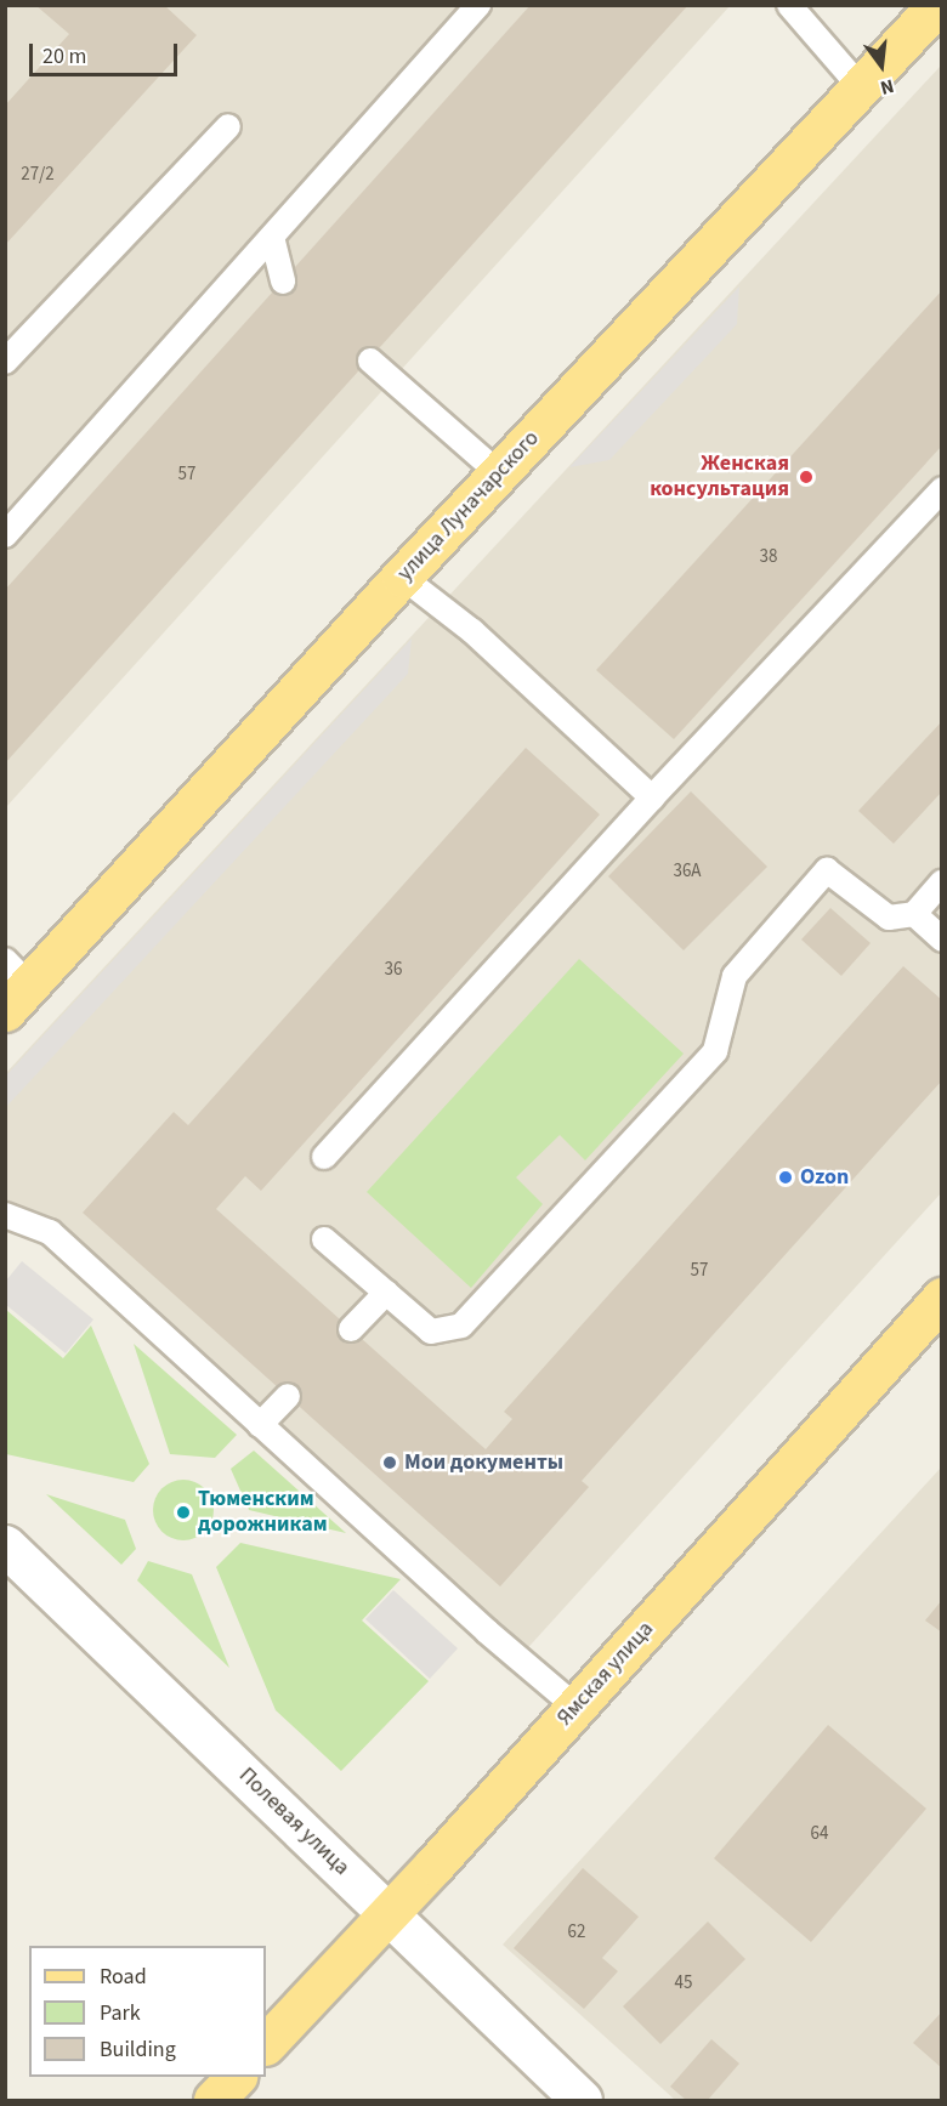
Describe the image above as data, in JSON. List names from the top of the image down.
{
  "streets": {
    "main road": ["улица Луначарского", "Ямская улица"],
    "street": ["Полевая улица"]
  },
  "crossings": [
    ["Ямская улица", "Полевая улица"]
  ],
  "places": [
    "Женская консультация",
    "Ozon",
    "Мои документы",
    "Тюменским дорожникам"
  ],
  "house_numbers": [
    "27/2",
    "57",
    "38",
    "36А",
    "36",
    "57",
    "64",
    "62",
    "45"
  ],
  "legend": ["Road", "Park", "Building"],
  "scale_bar": "20 m",
  "north": "bottom"
}
